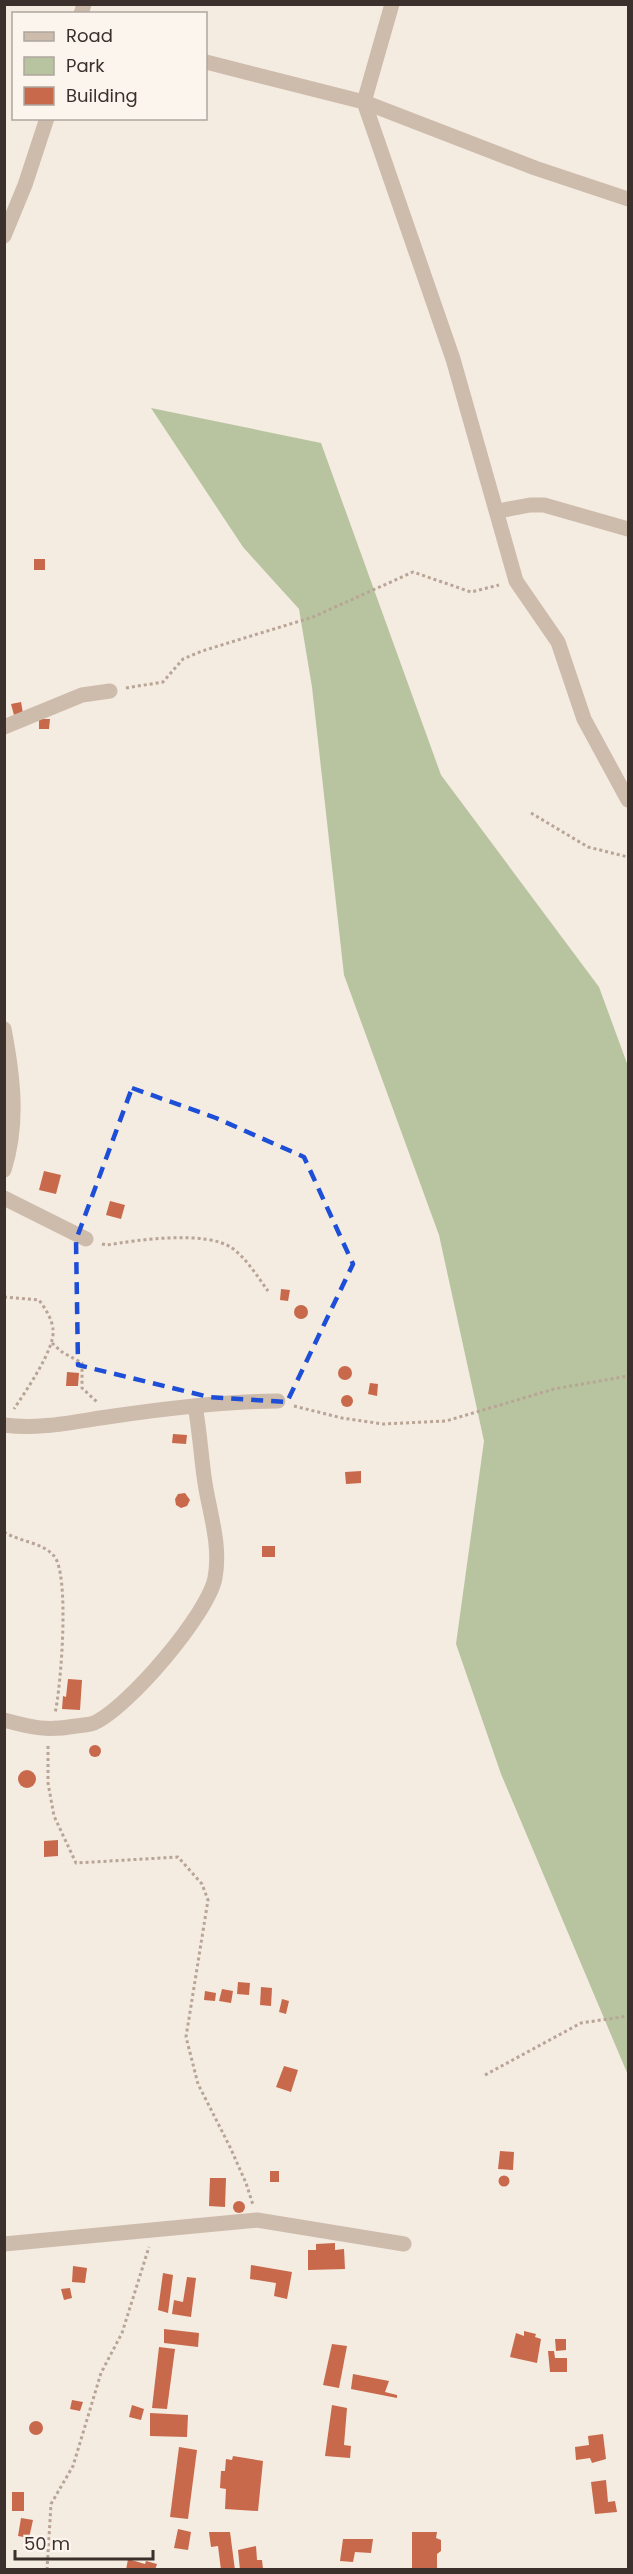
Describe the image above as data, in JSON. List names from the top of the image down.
{
  "legend": ["Road", "Park", "Building"],
  "scale_bar": "50 m"
}
